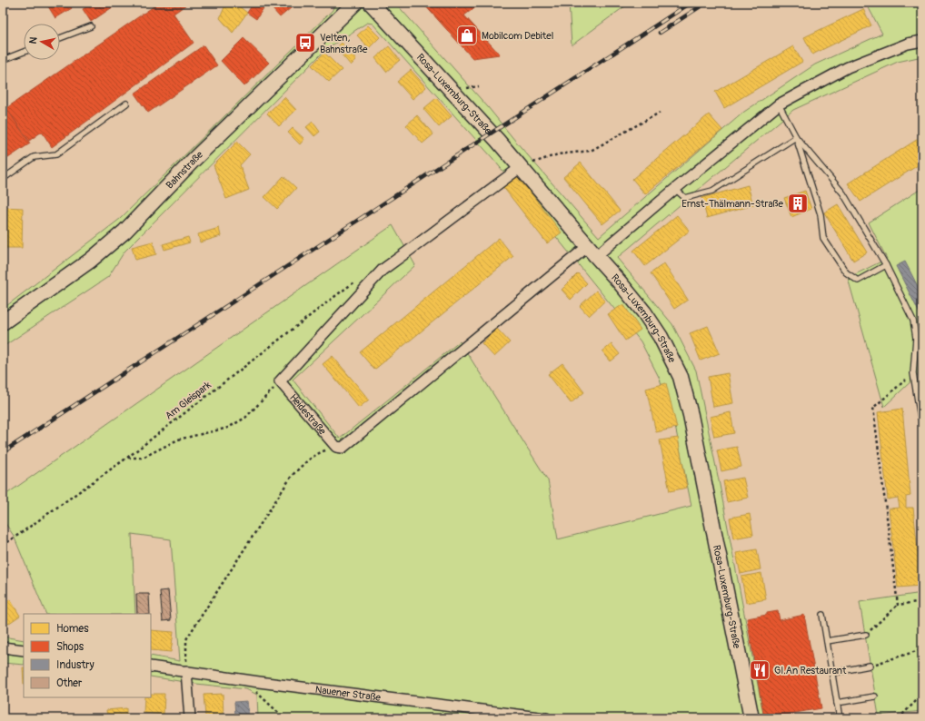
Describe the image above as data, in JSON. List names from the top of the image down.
{
  "streets": {
    "main road": ["Rosa-Luxemburg-Straße", "Bahnstraße"],
    "street": ["Heidestraße", "Nauener Straße"],
    "path": ["Am Gleispark"]
  },
  "places": {
    "shop": ["Mobilcom Debitel"],
    "bus stop": ["Velten, Bahnstraße"],
    "building": ["Ernst-Thälmann-Straße"],
    "restaurant": ["GI.An Restaurant"]
  },
  "legend": [
    "Homes",
    "Shops",
    "Industry",
    "Other"
  ],
  "north": "left"
}
